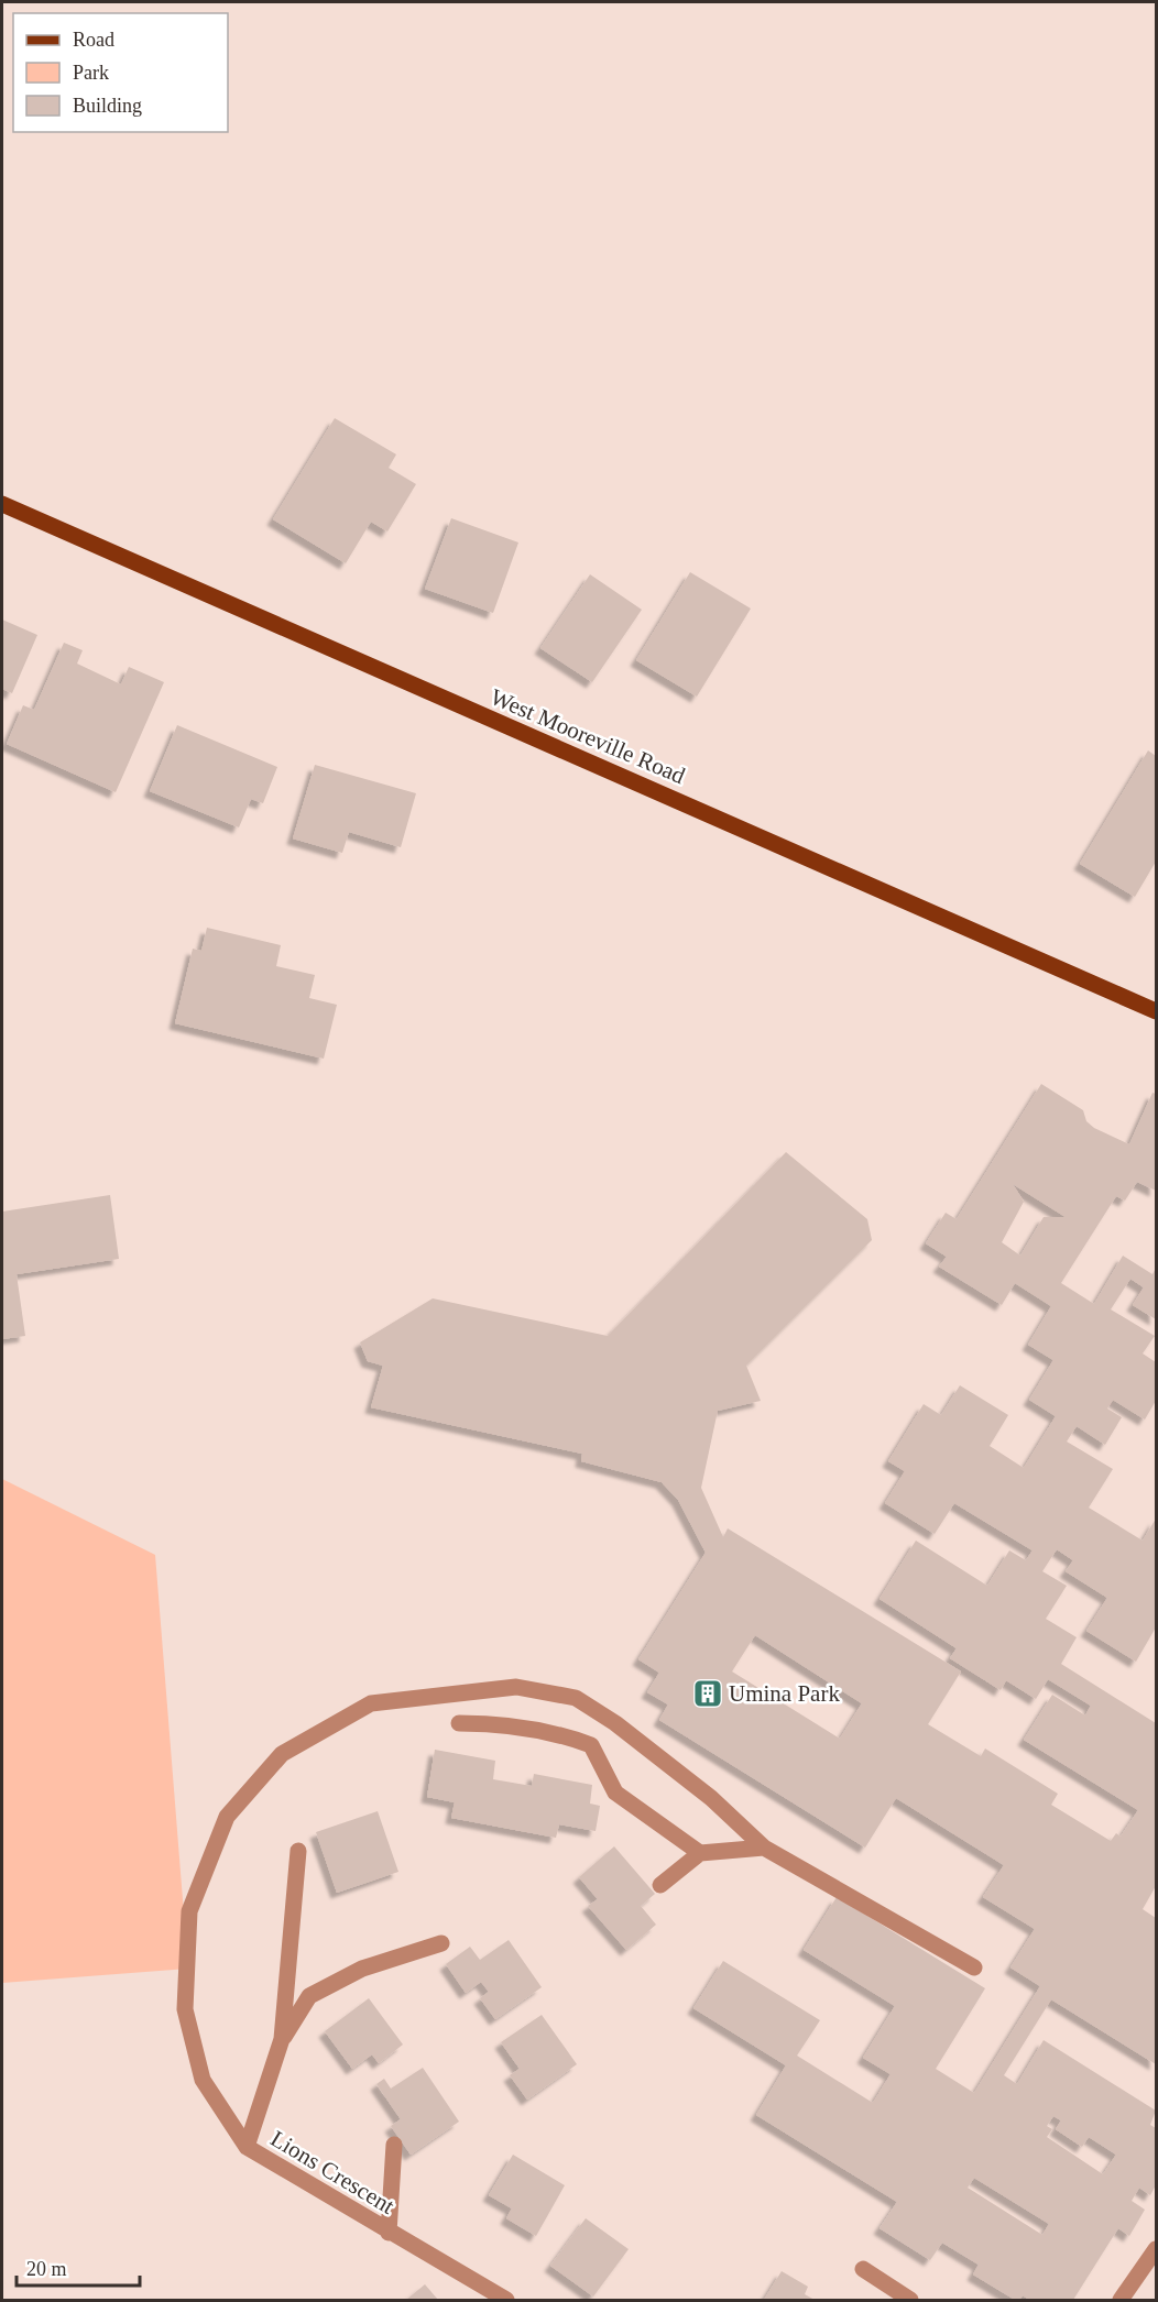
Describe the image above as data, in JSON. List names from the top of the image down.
{
  "streets": {
    "main road": ["West Mooreville Road"],
    "lane": ["Lions Crescent"]
  },
  "places": {
    "building": ["Umina Park"]
  },
  "legend": ["Road", "Park", "Building"],
  "scale_bar": "20 m"
}
